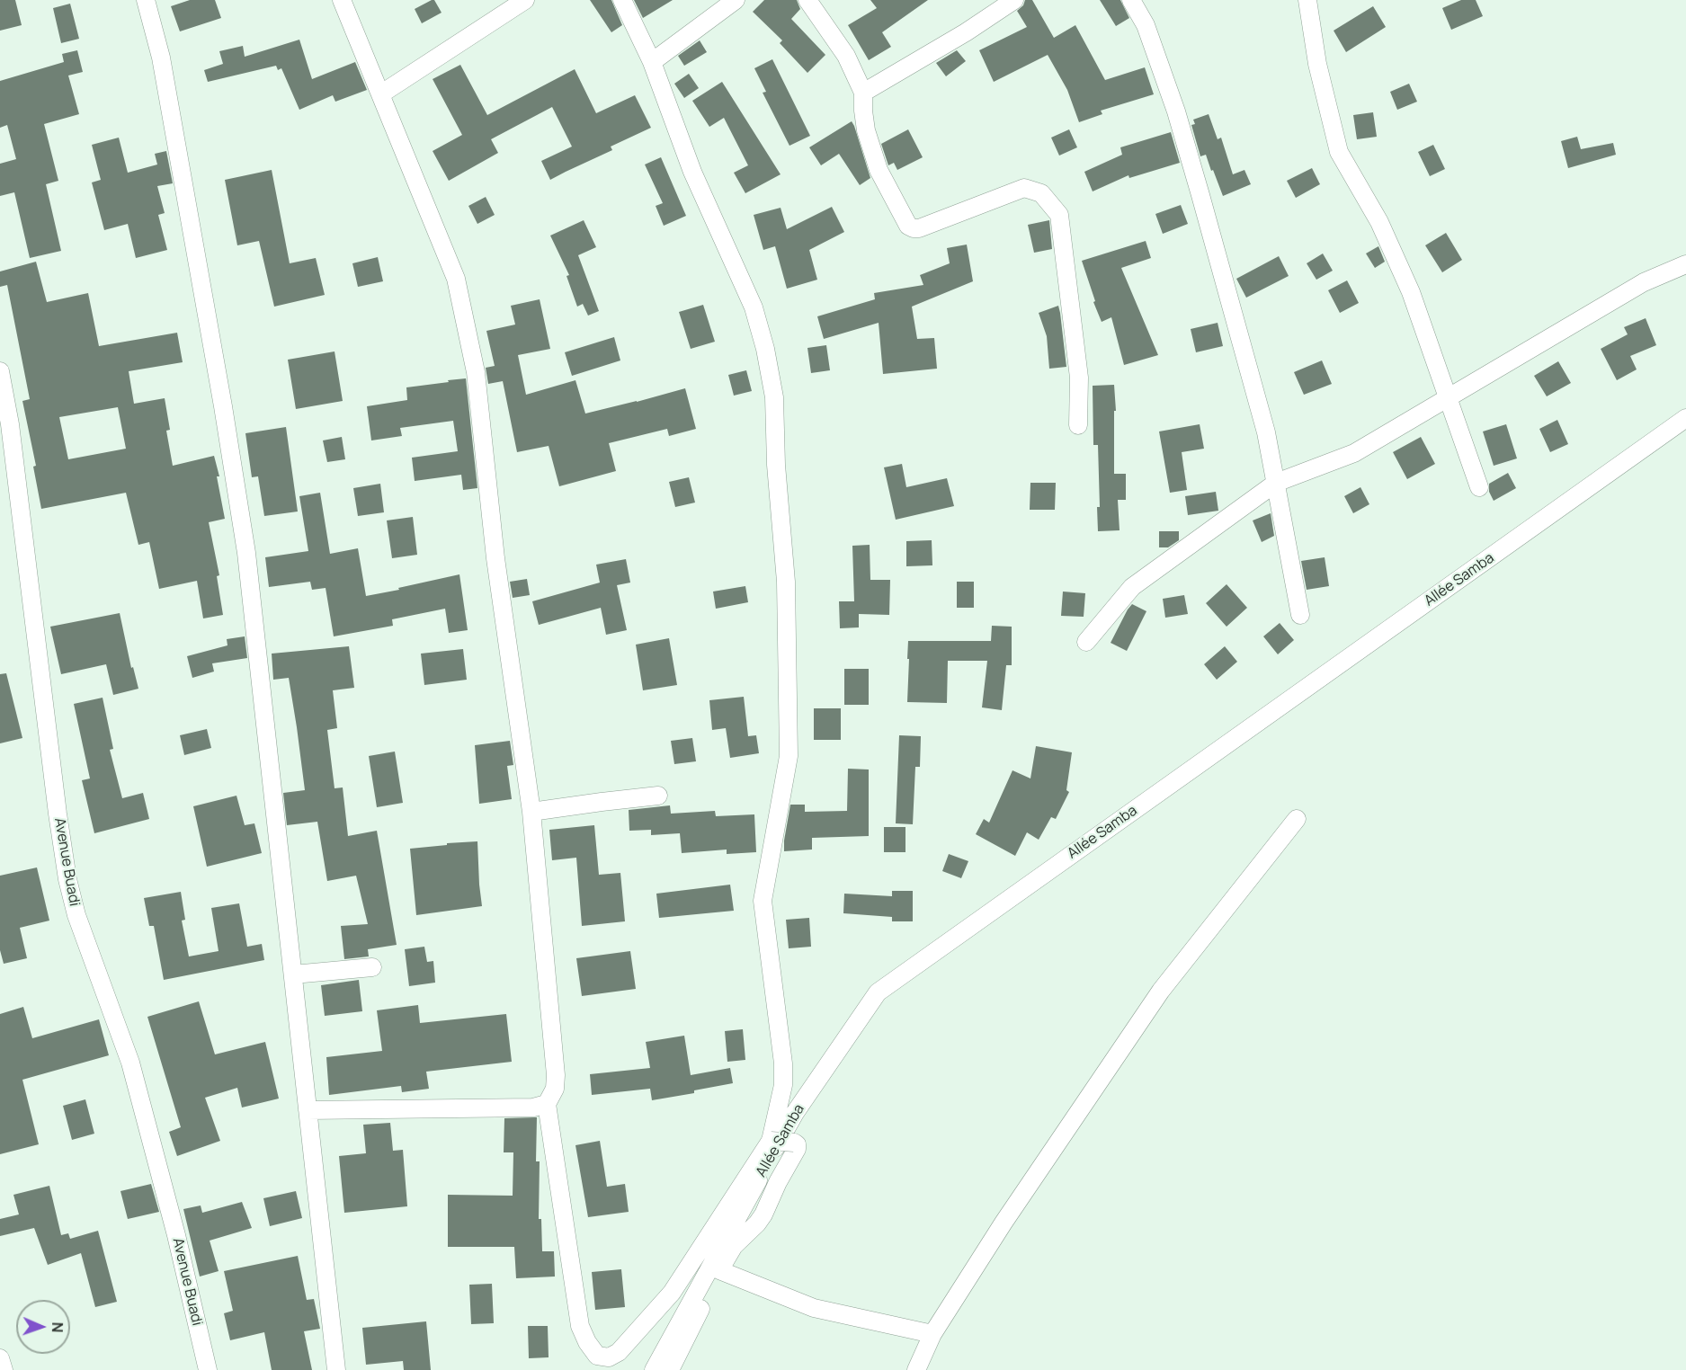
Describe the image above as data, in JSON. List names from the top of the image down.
{
  "streets": {
    "street": ["Allée Samba", "Avenue Buadi"]
  },
  "north": "right"
}
